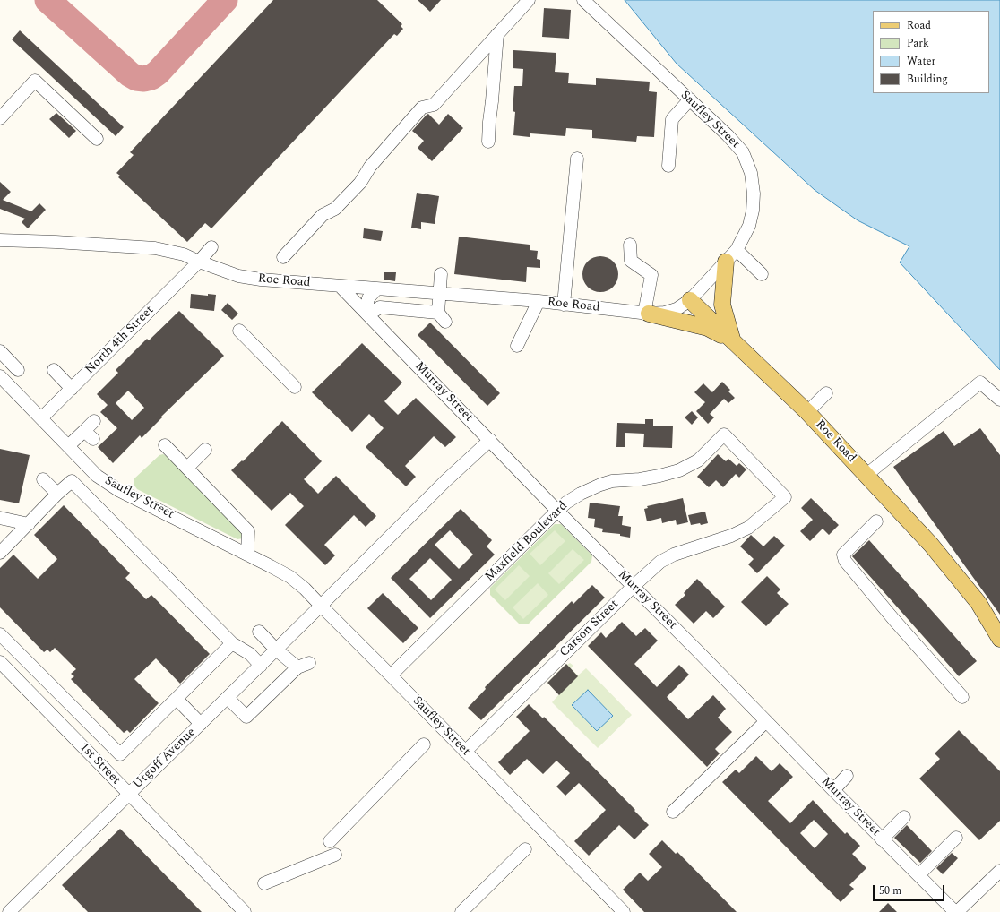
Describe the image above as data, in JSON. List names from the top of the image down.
{
  "streets": {
    "main road": ["Roe Road"],
    "street": [
      "Saufley Street",
      "North 4th Street",
      "Murray Street",
      "Maxfield Boulevard",
      "Carson Street",
      "Utgoff Avenue",
      "1st Street"
    ]
  },
  "crossings": [
    ["Saufley Street", "Roe Road"],
    ["Saufley Street", "North 4th Street"],
    ["Saufley Street", "Maxfield Boulevard"],
    ["Saufley Street", "Carson Street"],
    ["Saufley Street", "Utgoff Avenue"],
    ["Roe Road", "North 4th Street"],
    ["Roe Road", "Murray Street"],
    ["Murray Street", "Maxfield Boulevard"],
    ["Murray Street", "Carson Street"],
    ["Murray Street", "Utgoff Avenue"],
    ["Maxfield Boulevard", "Carson Street"],
    ["Utgoff Avenue", "1st Street"]
  ],
  "legend": [
    "Road",
    "Park",
    "Water",
    "Building"
  ],
  "scale_bar": "50 m"
}
